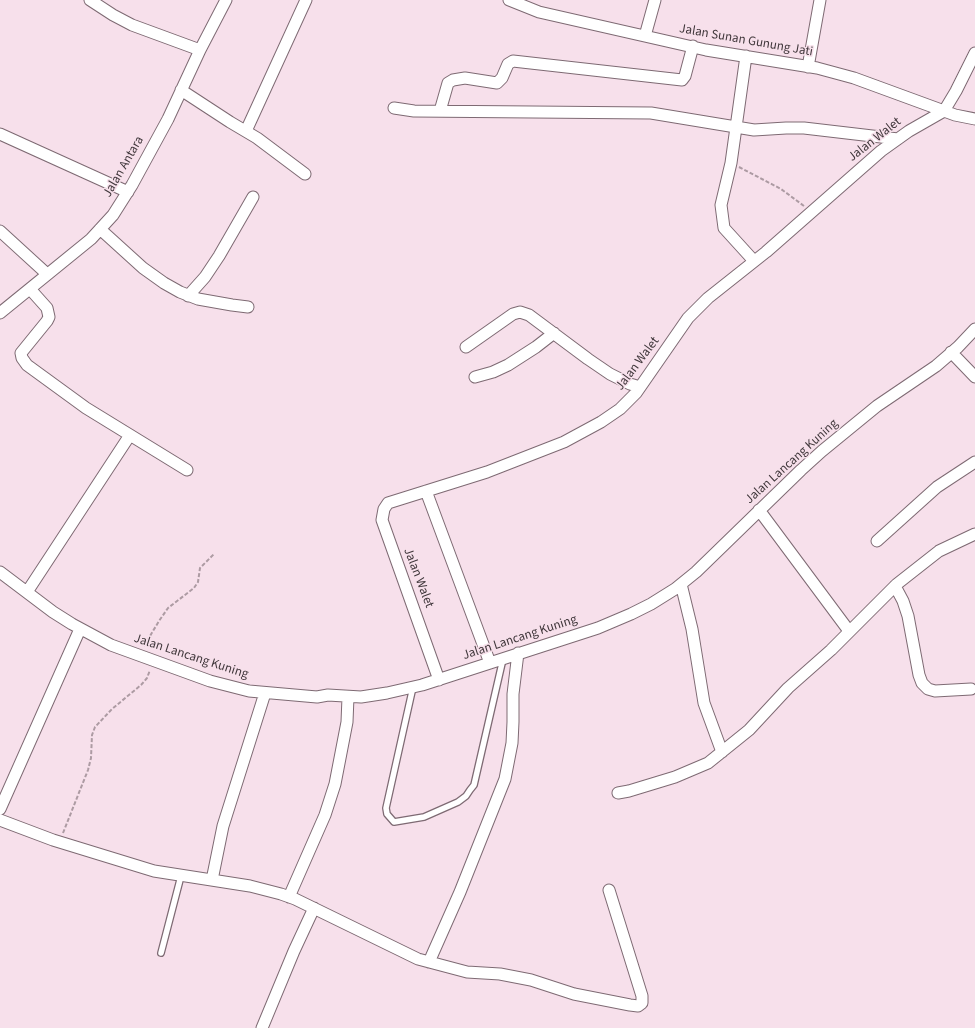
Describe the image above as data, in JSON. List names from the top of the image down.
{
  "streets": {
    "street": [
      "Jalan Sunan Gunung Jati",
      "Jalan Walet",
      "Jalan Antara",
      "Jalan Lancang Kuning"
    ]
  },
  "crossings": [
    ["Jalan Sunan Gunung Jati", "Jalan Walet"],
    ["Jalan Walet", "Jalan Lancang Kuning"]
  ]
}
